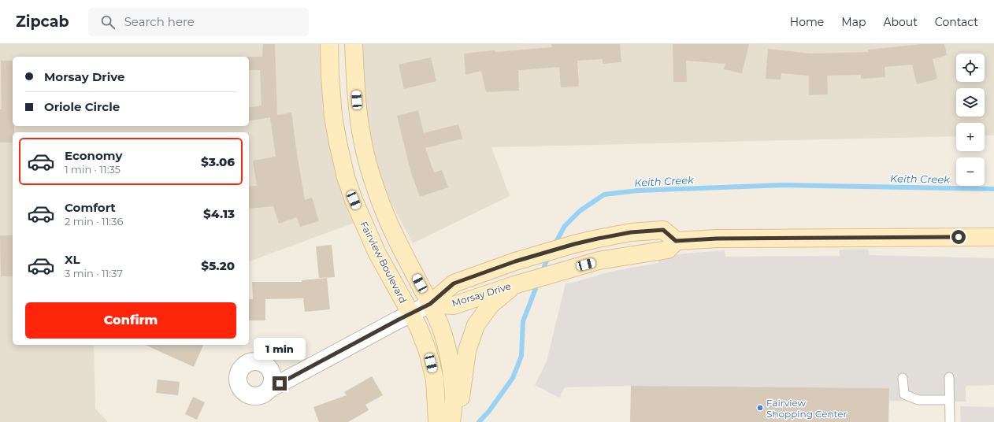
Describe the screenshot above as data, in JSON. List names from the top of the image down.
{
  "streets": {
    "street": ["Fairview Boulevard", "Morsay Drive"]
  },
  "water": ["Keith Creek"],
  "places": ["Fairview Shopping Center"],
  "page": {
    "header": "Zipcab",
    "search": "Search here",
    "nav": [
      "Home",
      "Map",
      "About",
      "Contact"
    ],
    "map_buttons": ["+", "−"],
    "banner": ["Morsay Drive", "Oriole Circle"],
    "list": [
      {
        "name": "Economy",
        "note": "1 min · 11:35",
        "value": "$3.06"
      },
      {
        "name": "Comfort",
        "note": "2 min · 11:36",
        "value": "$4.13"
      },
      {
        "name": "XL",
        "note": "3 min · 11:37",
        "value": "$5.20"
      }
    ],
    "buttons": "Confirm",
    "bubble": "1 min"
  }
}
